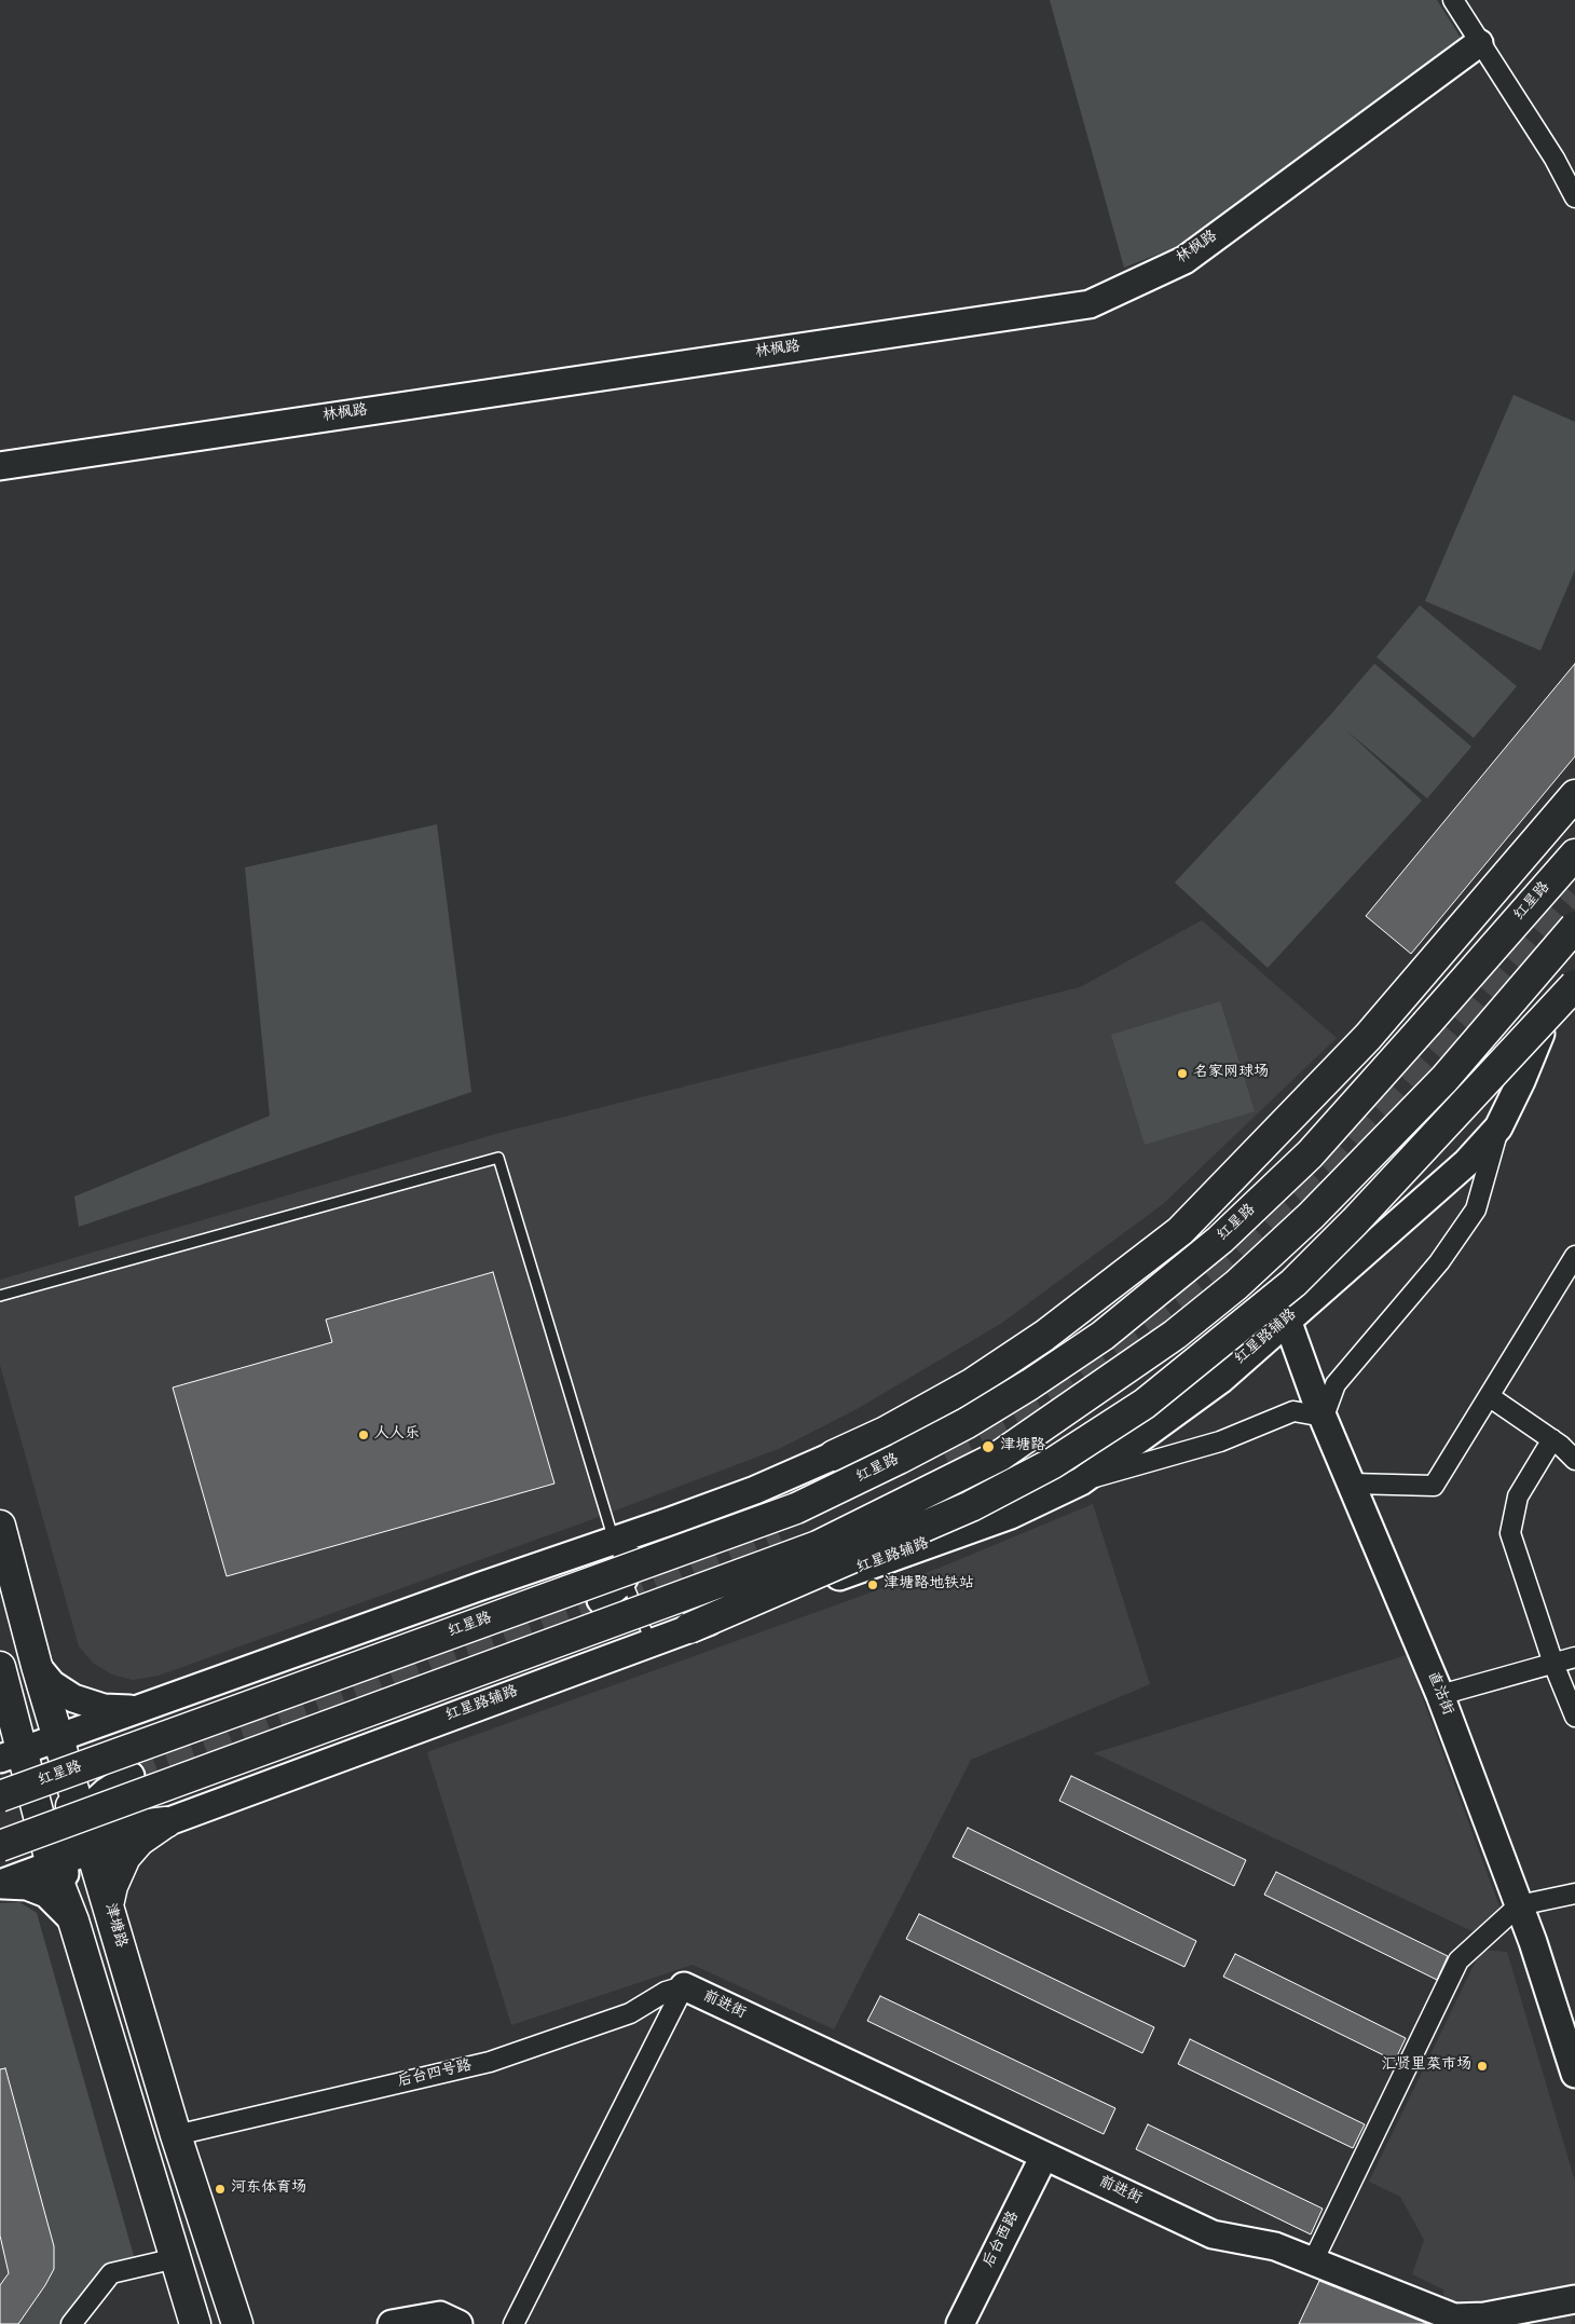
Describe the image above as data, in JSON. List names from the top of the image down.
{
  "streets": {
    "main road": ["红星路", "津塘路"],
    "street": [
      "林枫路",
      "红星路辅路",
      "直沽街",
      "前进街",
      "后台四号路",
      "后台西路"
    ]
  },
  "crossings": [
    ["红星路辅路", "直沽街"],
    ["红星路辅路", "津塘路"],
    ["津塘路", "后台四号路"],
    ["前进街", "后台四号路"],
    ["前进街", "后台西路"]
  ],
  "places": [
    "名家网球场",
    "人人乐",
    "津塘路",
    "津塘路地铁站",
    "汇贤里菜市场",
    "河东体育场"
  ]
}
